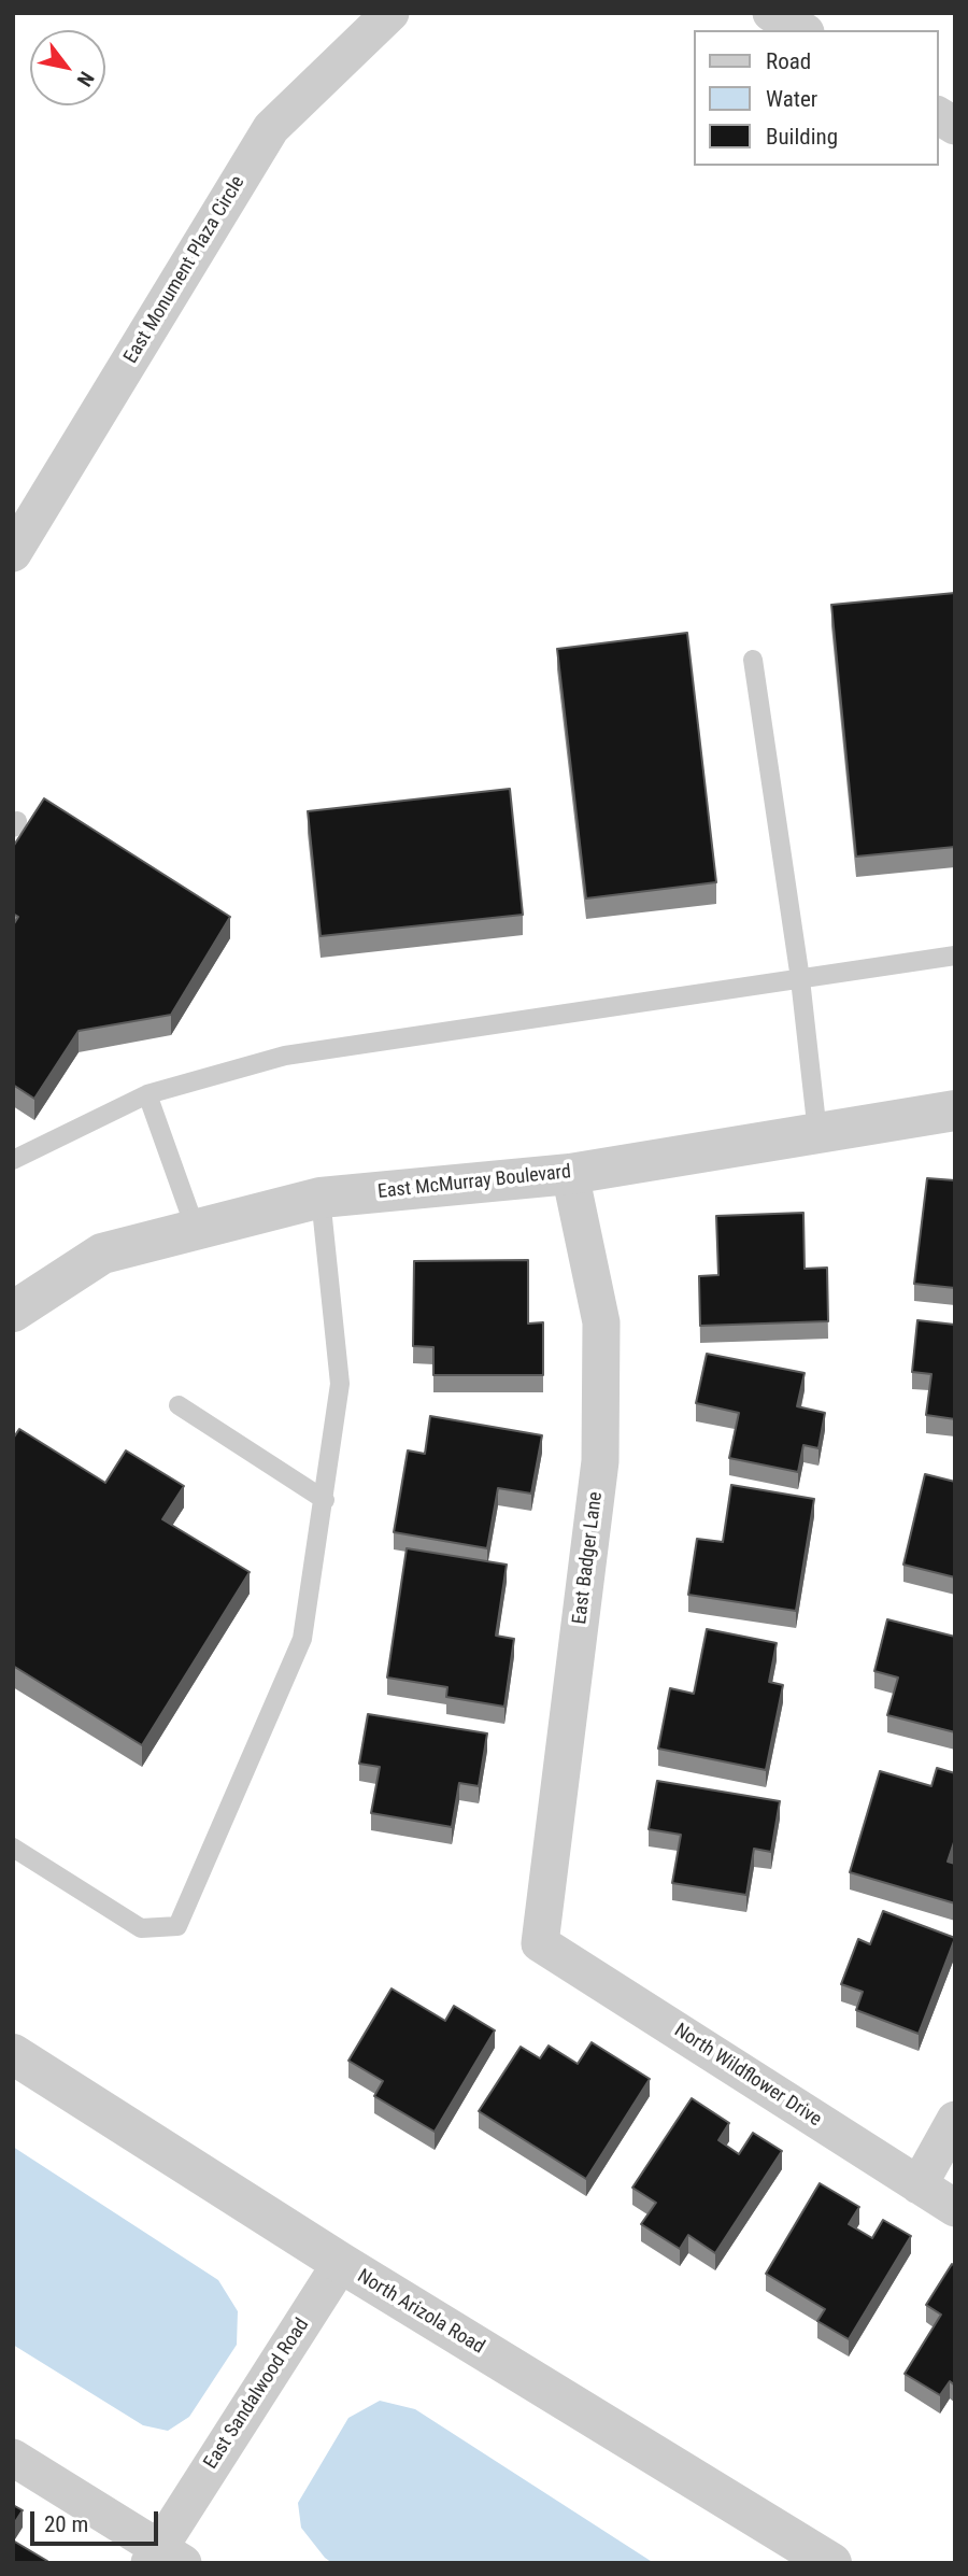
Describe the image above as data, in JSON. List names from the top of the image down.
{
  "streets": {
    "street": [
      "East Monument Plaza Circle",
      "East McMurray Boulevard",
      "East Badger Lane",
      "North Wildflower Drive",
      "North Arizola Road",
      "East Sandalwood Road"
    ]
  },
  "crossings": [
    ["East McMurray Boulevard", "East Badger Lane"],
    ["East Badger Lane", "North Wildflower Drive"],
    ["North Arizola Road", "East Sandalwood Road"]
  ],
  "legend": ["Road", "Water", "Building"],
  "scale_bar": "20 m",
  "north": "bottom right"
}
